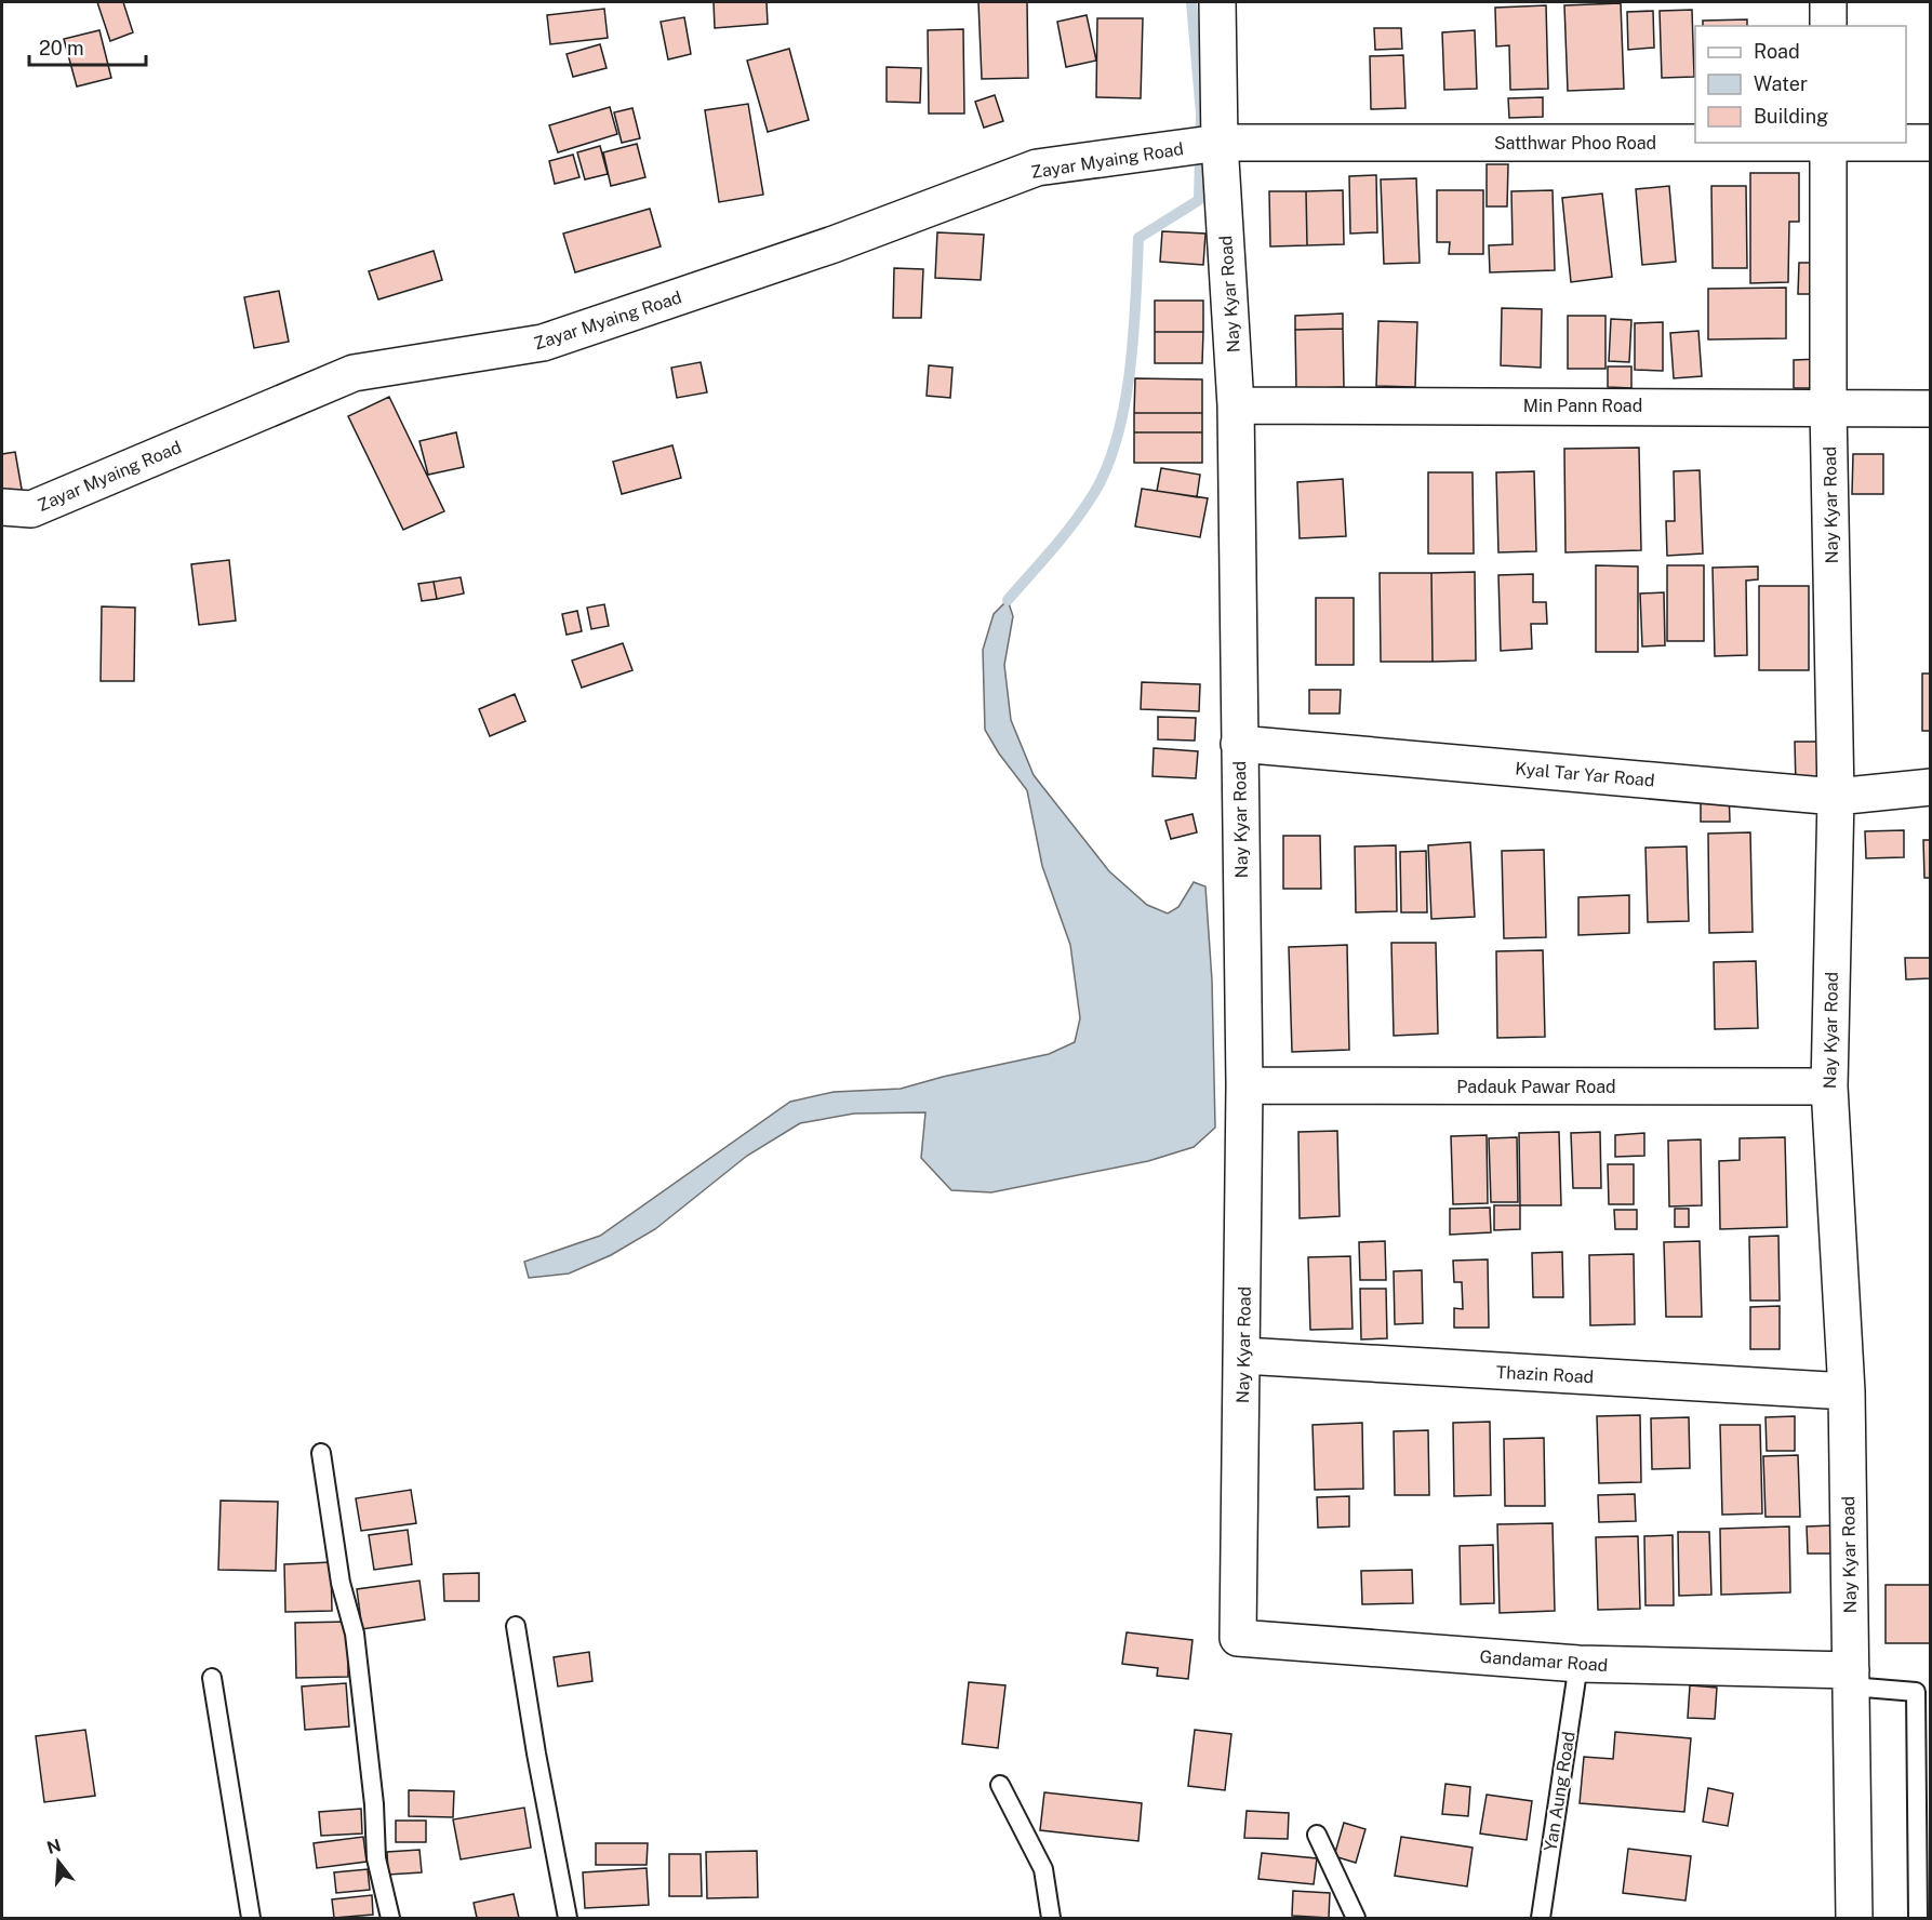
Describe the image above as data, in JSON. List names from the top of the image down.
{
  "streets": {
    "street": [
      "Satthwar Phoo Road",
      "Zayar Myaing Road",
      "Nay Kyar Road",
      "Min Pann Road",
      "Kyal Tar Yar Road",
      "Padauk Pawar Road",
      "Thazin Road",
      "Gandamar Road"
    ],
    "lane": ["Yan Aung Road"]
  },
  "crossings": [
    ["Satthwar Phoo Road", "Zayar Myaing Road"],
    ["Satthwar Phoo Road", "Nay Kyar Road"],
    ["Zayar Myaing Road", "Nay Kyar Road"],
    ["Nay Kyar Road", "Min Pann Road"],
    ["Nay Kyar Road", "Kyal Tar Yar Road"],
    ["Nay Kyar Road", "Padauk Pawar Road"],
    ["Nay Kyar Road", "Thazin Road"],
    ["Nay Kyar Road", "Gandamar Road"],
    ["Nay Kyar Road", "Yan Aung Road"],
    ["Gandamar Road", "Yan Aung Road"]
  ],
  "legend": ["Road", "Water", "Building"],
  "scale_bar": "20 m",
  "north": "top"
}
